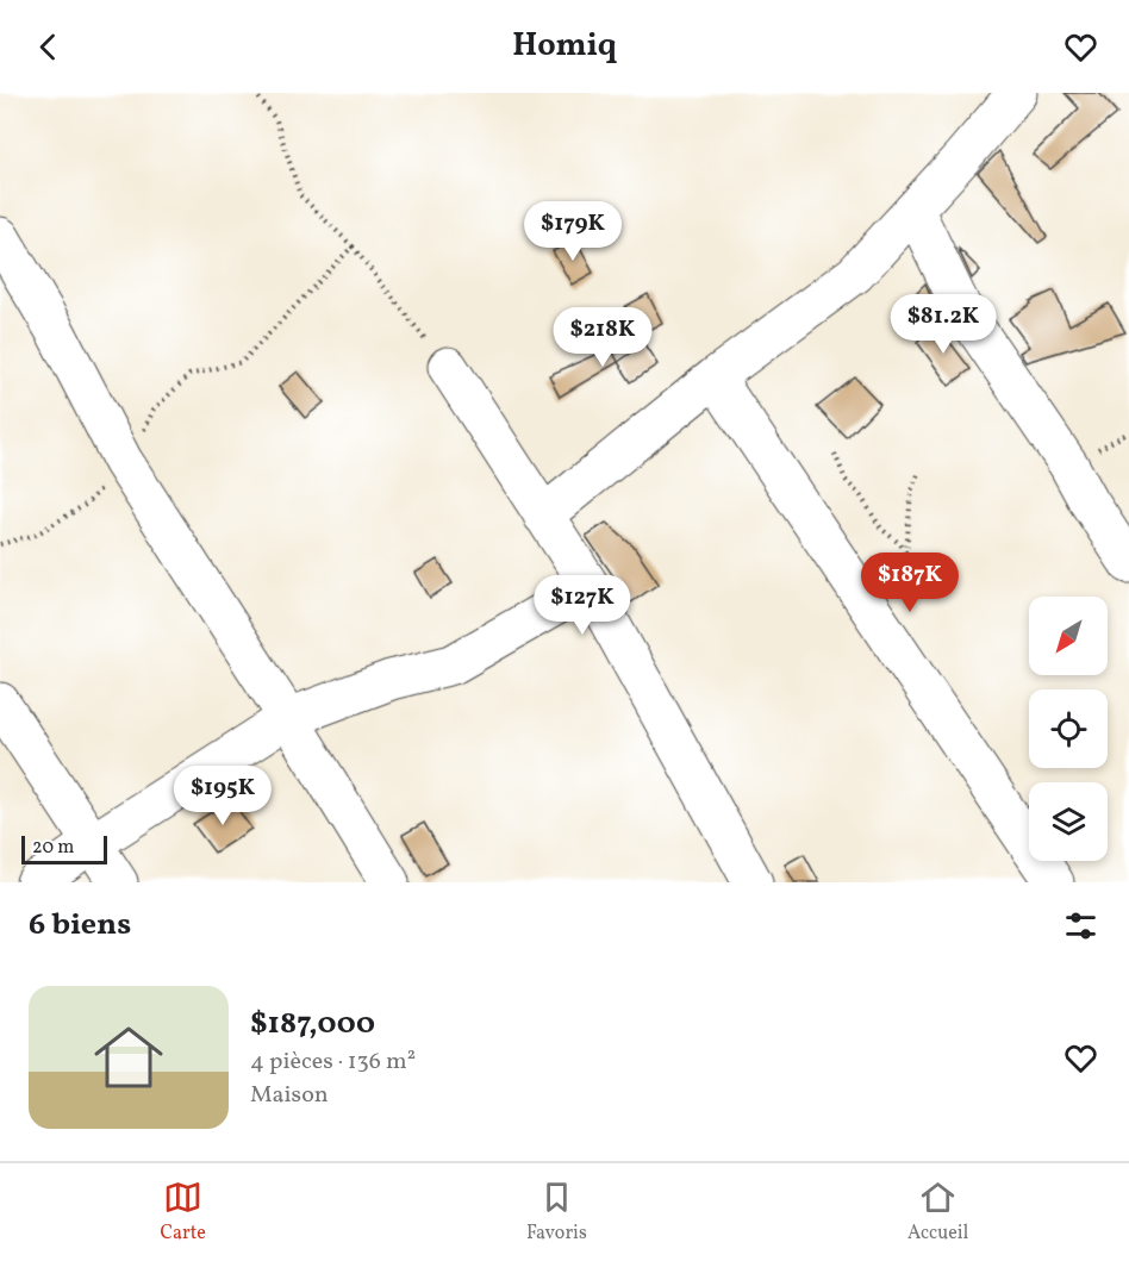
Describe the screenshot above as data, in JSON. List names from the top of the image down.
{
  "scale_bar": "20 m",
  "north": "bottom left",
  "page": {
    "header": "Homiq",
    "price": [
      "$179K",
      "$81.2K",
      "$218K",
      "$187K",
      "$127K",
      "$195K"
    ],
    "scale": "20 m",
    "heading": "6 biens",
    "list": [
      {
        "name": "$187,000",
        "note": "4 pièces · 136 m² · Maison"
      }
    ],
    "tabs": ["Carte", "Favoris", "Accueil"]
  }
}
